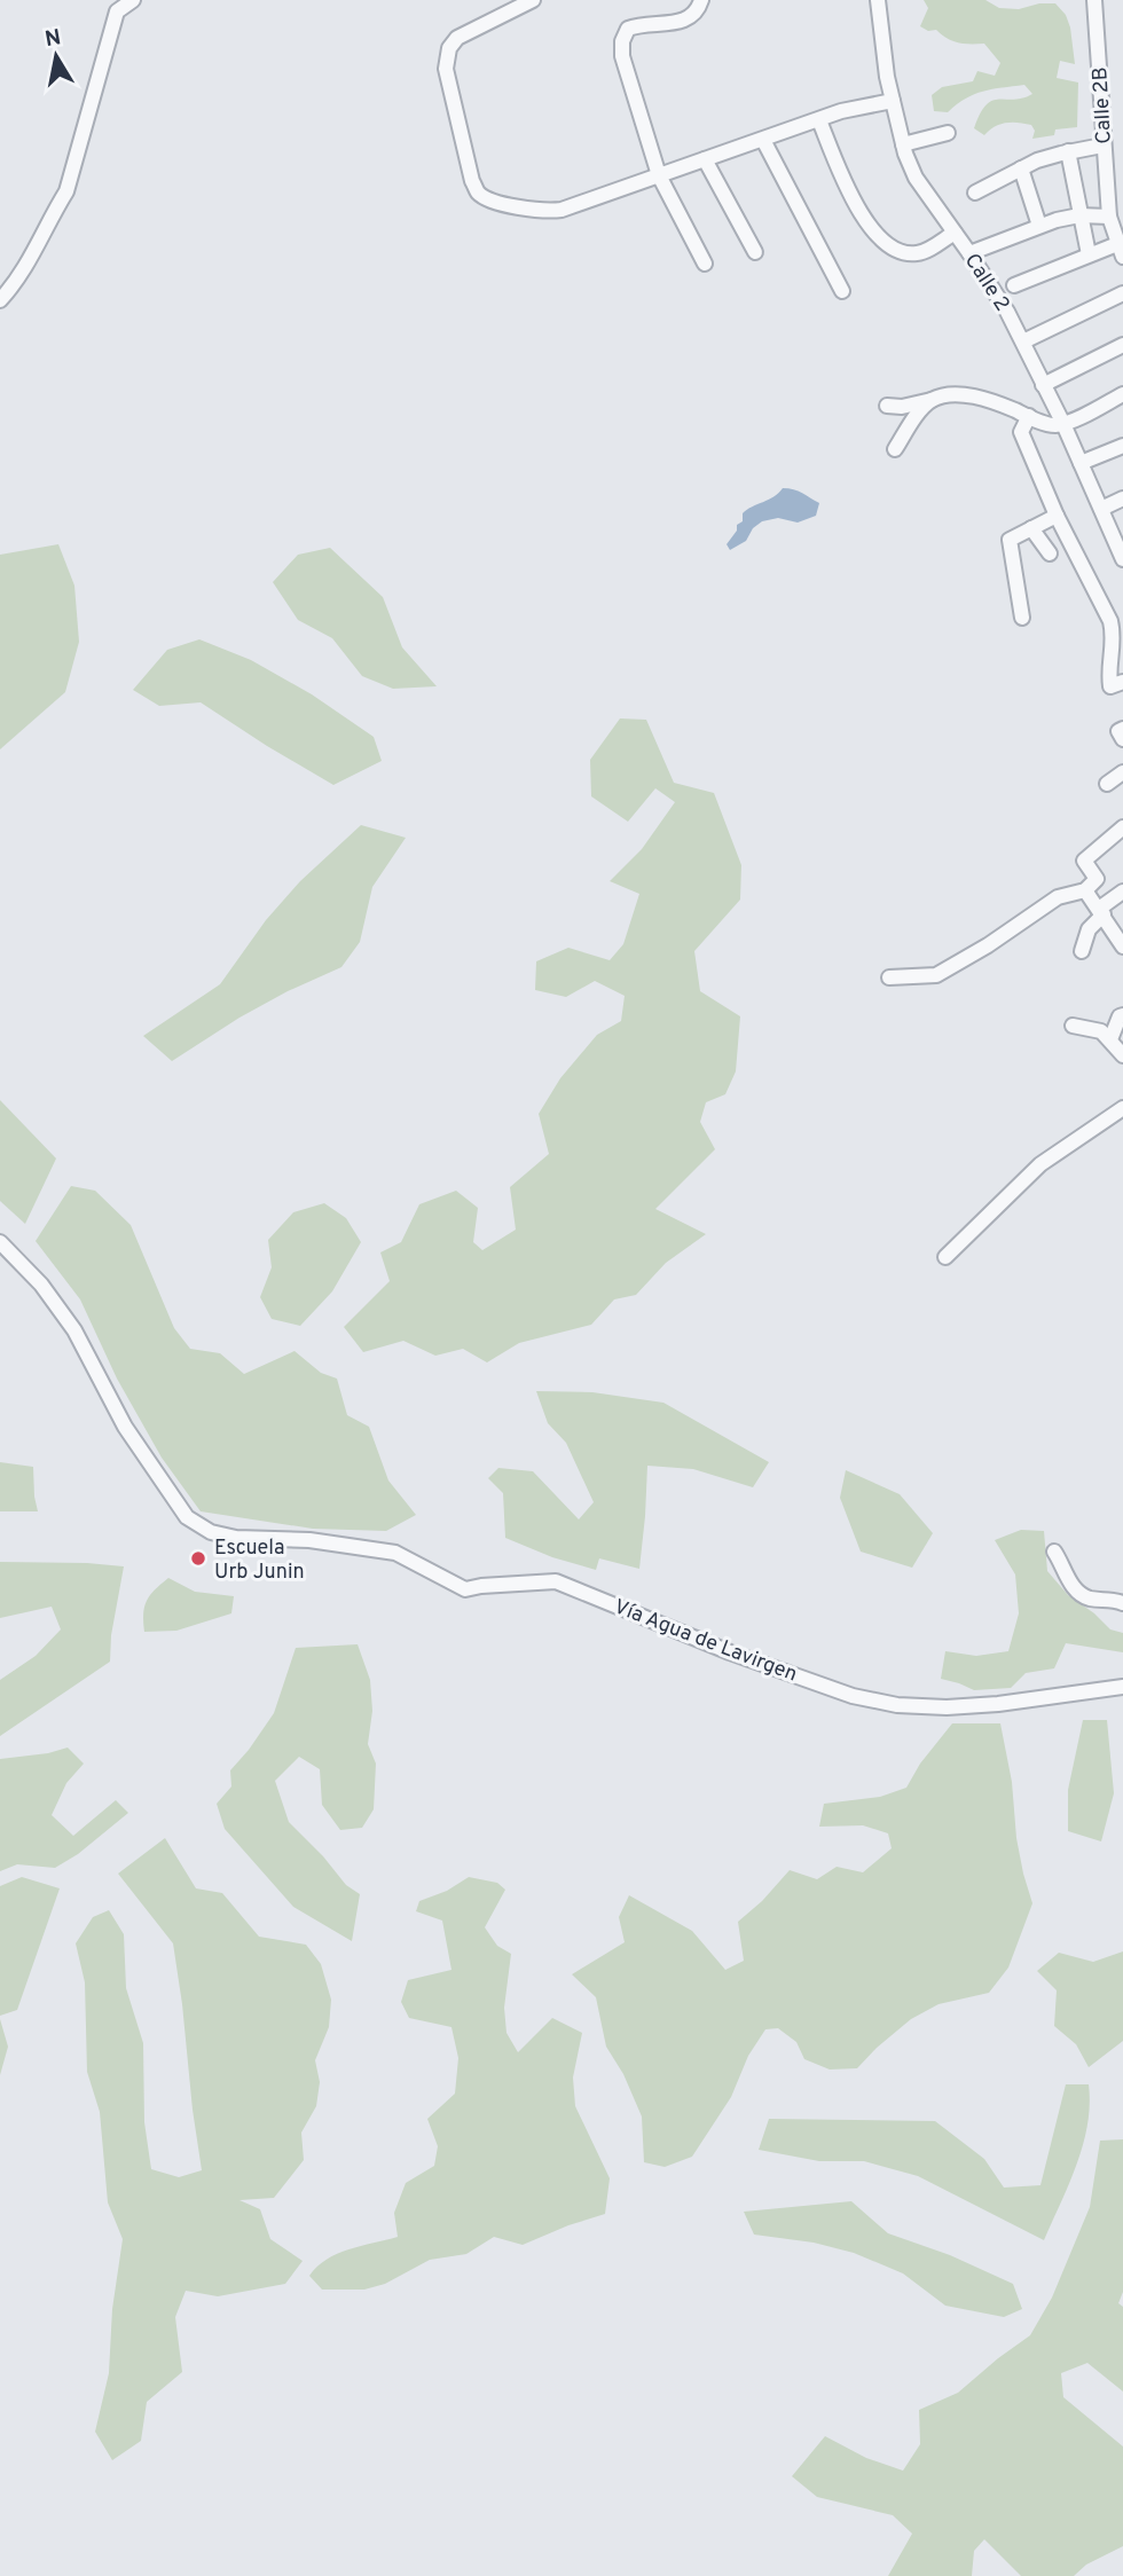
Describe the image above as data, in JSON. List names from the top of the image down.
{
  "streets": {
    "street": ["Calle 2B", "Calle 2", "Vía Agua de Lavirgen"]
  },
  "places": ["Escuela Urb Junin"],
  "north": "top"
}
